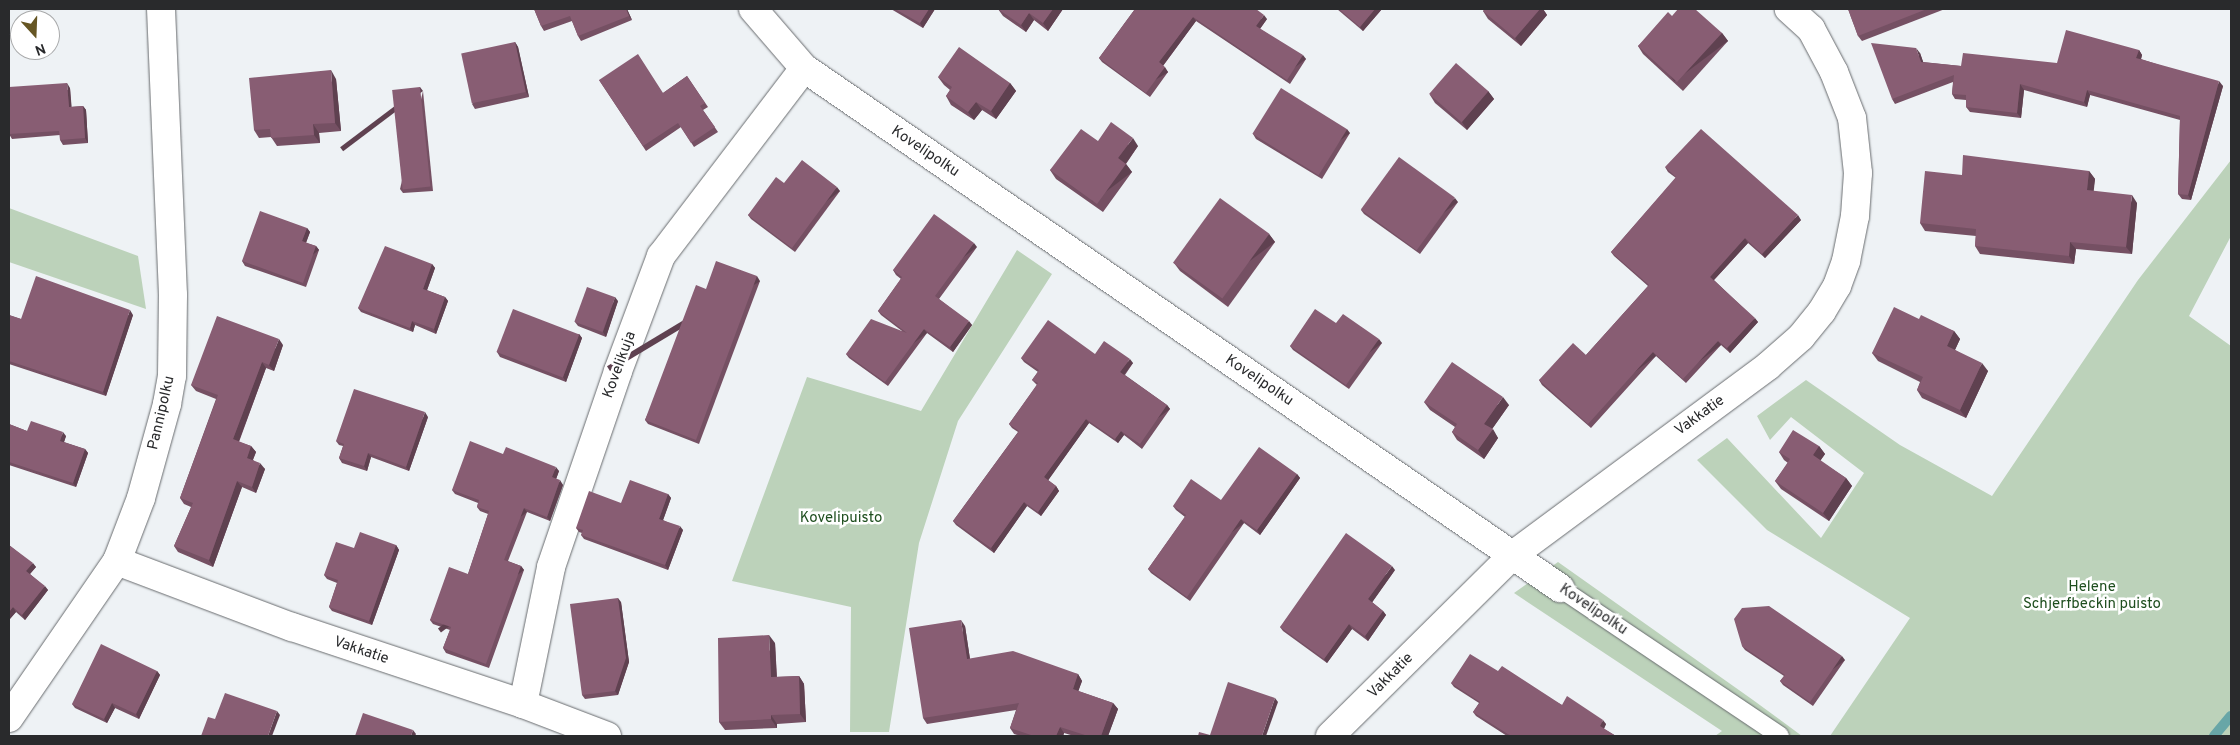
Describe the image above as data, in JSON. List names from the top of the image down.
{
  "streets": {
    "street": [
      "Kovelipolku",
      "Kovelikuja",
      "Pannipolku",
      "Vakkatie"
    ]
  },
  "crossings": [
    ["Kovelipolku", "Kovelikuja"],
    ["Kovelipolku", "Vakkatie"],
    ["Kovelikuja", "Vakkatie"],
    ["Pannipolku", "Vakkatie"]
  ],
  "parks": ["Kovelipuisto", "Helene Schjerfbeckin puisto"],
  "north": "bottom"
}
